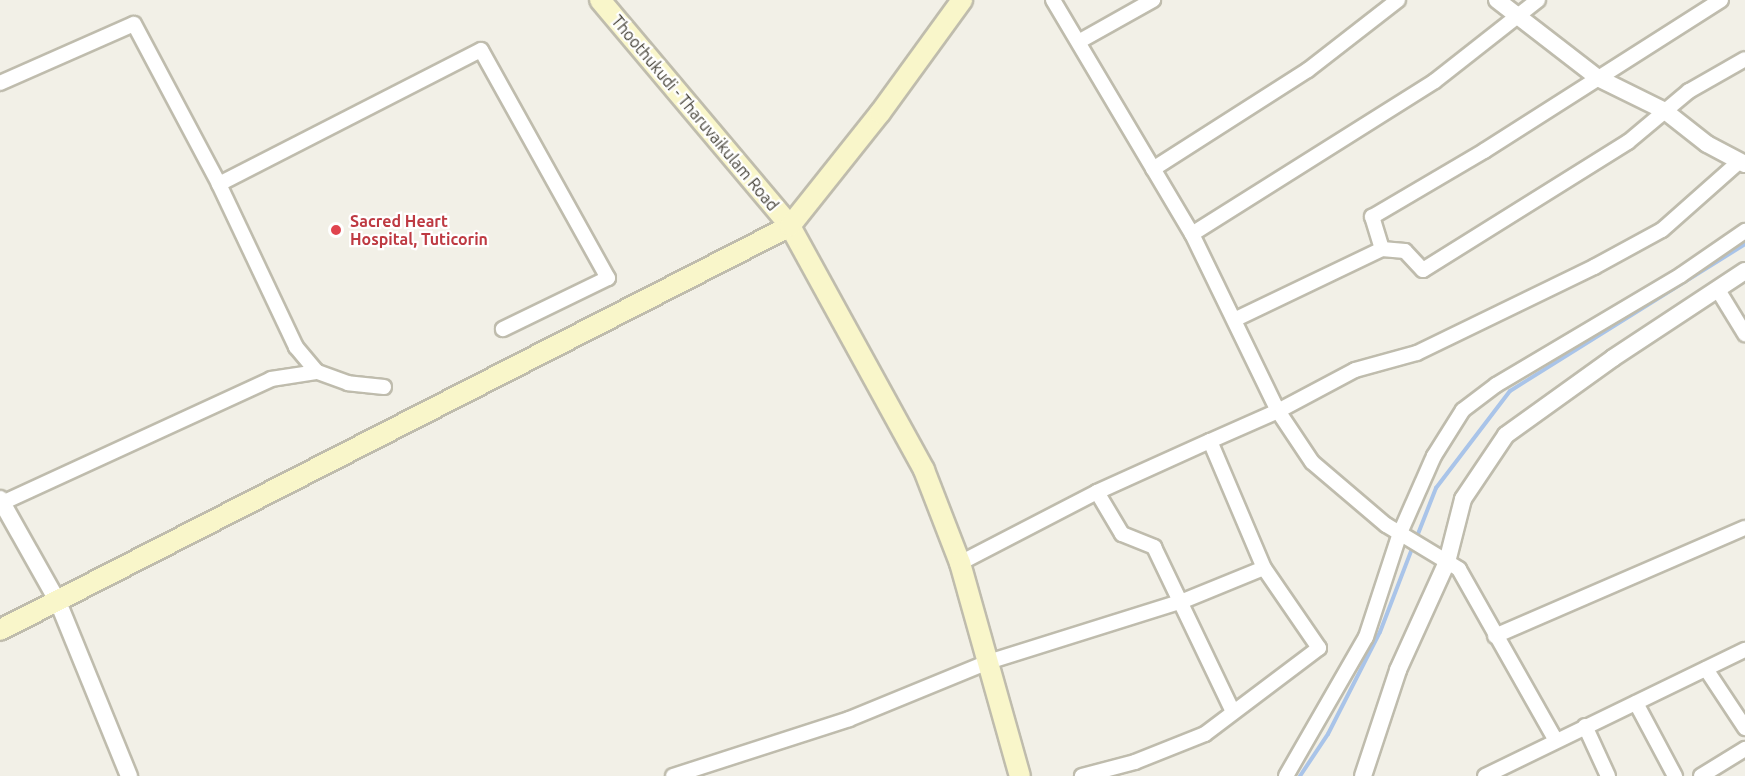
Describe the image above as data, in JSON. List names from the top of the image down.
{
  "streets": {
    "main road": ["Thoothukudi - Tharuvaikulam Road"]
  },
  "places": ["Sacred Heart Hospital, Tuticorin"]
}
